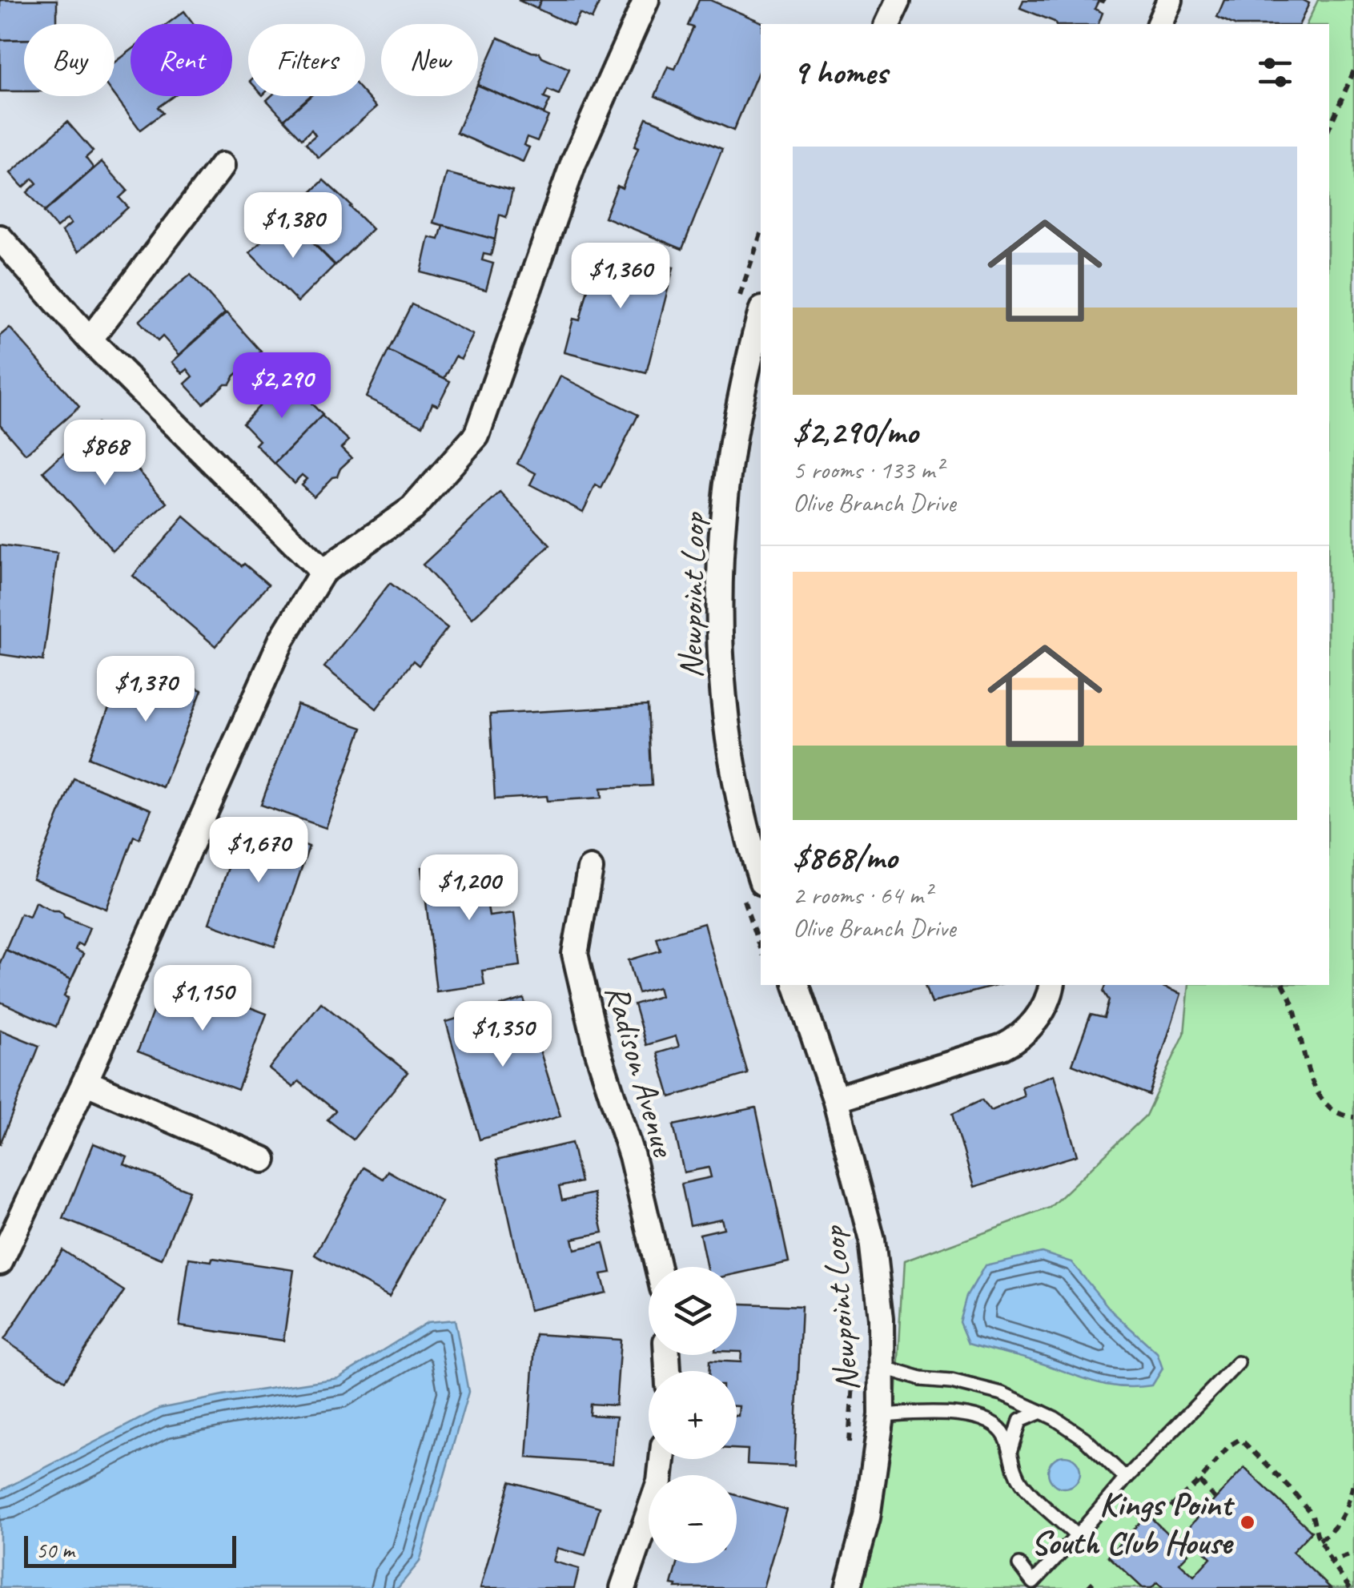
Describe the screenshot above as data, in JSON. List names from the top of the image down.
{
  "streets": {
    "street": ["Newpoint Loop", "Radison Avenue"]
  },
  "places": ["Kings Point South Club House"],
  "scale_bar": "50 m",
  "page": {
    "chip": [
      "Buy",
      "Rent",
      "Filters",
      "New"
    ],
    "heading": "9 homes",
    "list": [
      {
        "name": "$2,290/mo",
        "note": "5 rooms · 133 m² · Olive Branch Drive"
      },
      {
        "name": "$868/mo",
        "note": "2 rooms · 64 m² · Olive Branch Drive"
      }
    ],
    "price": [
      "$1,380",
      "$1,360",
      "$2,290",
      "$868",
      "$1,370",
      "$1,670",
      "$1,200",
      "$1,150",
      "$1,350"
    ],
    "map_buttons": ["+", "−"],
    "scale": "50 m"
  }
}
